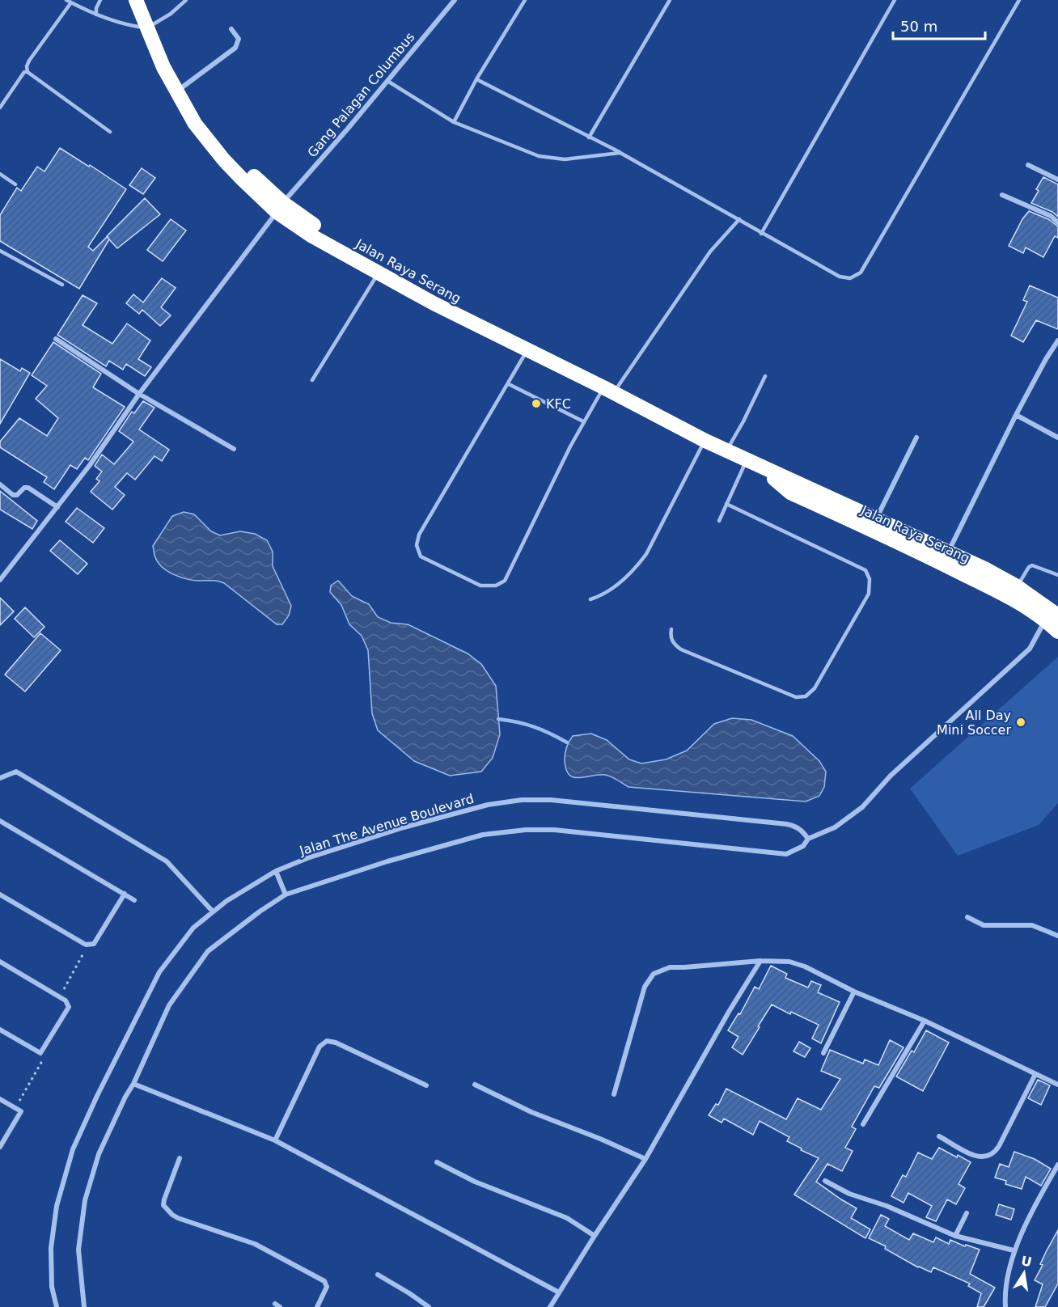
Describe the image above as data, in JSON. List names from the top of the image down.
{
  "streets": {
    "highway": ["Jalan Raya Serang"],
    "street": ["Gang Palagan Columbus", "Jalan The Avenue Boulevard"]
  },
  "crossings": [
    ["Gang Palagan Columbus", "Jalan Raya Serang"]
  ],
  "places": ["KFC", "All Day Mini Soccer"],
  "scale_bar": "50 m",
  "north": "top"
}
